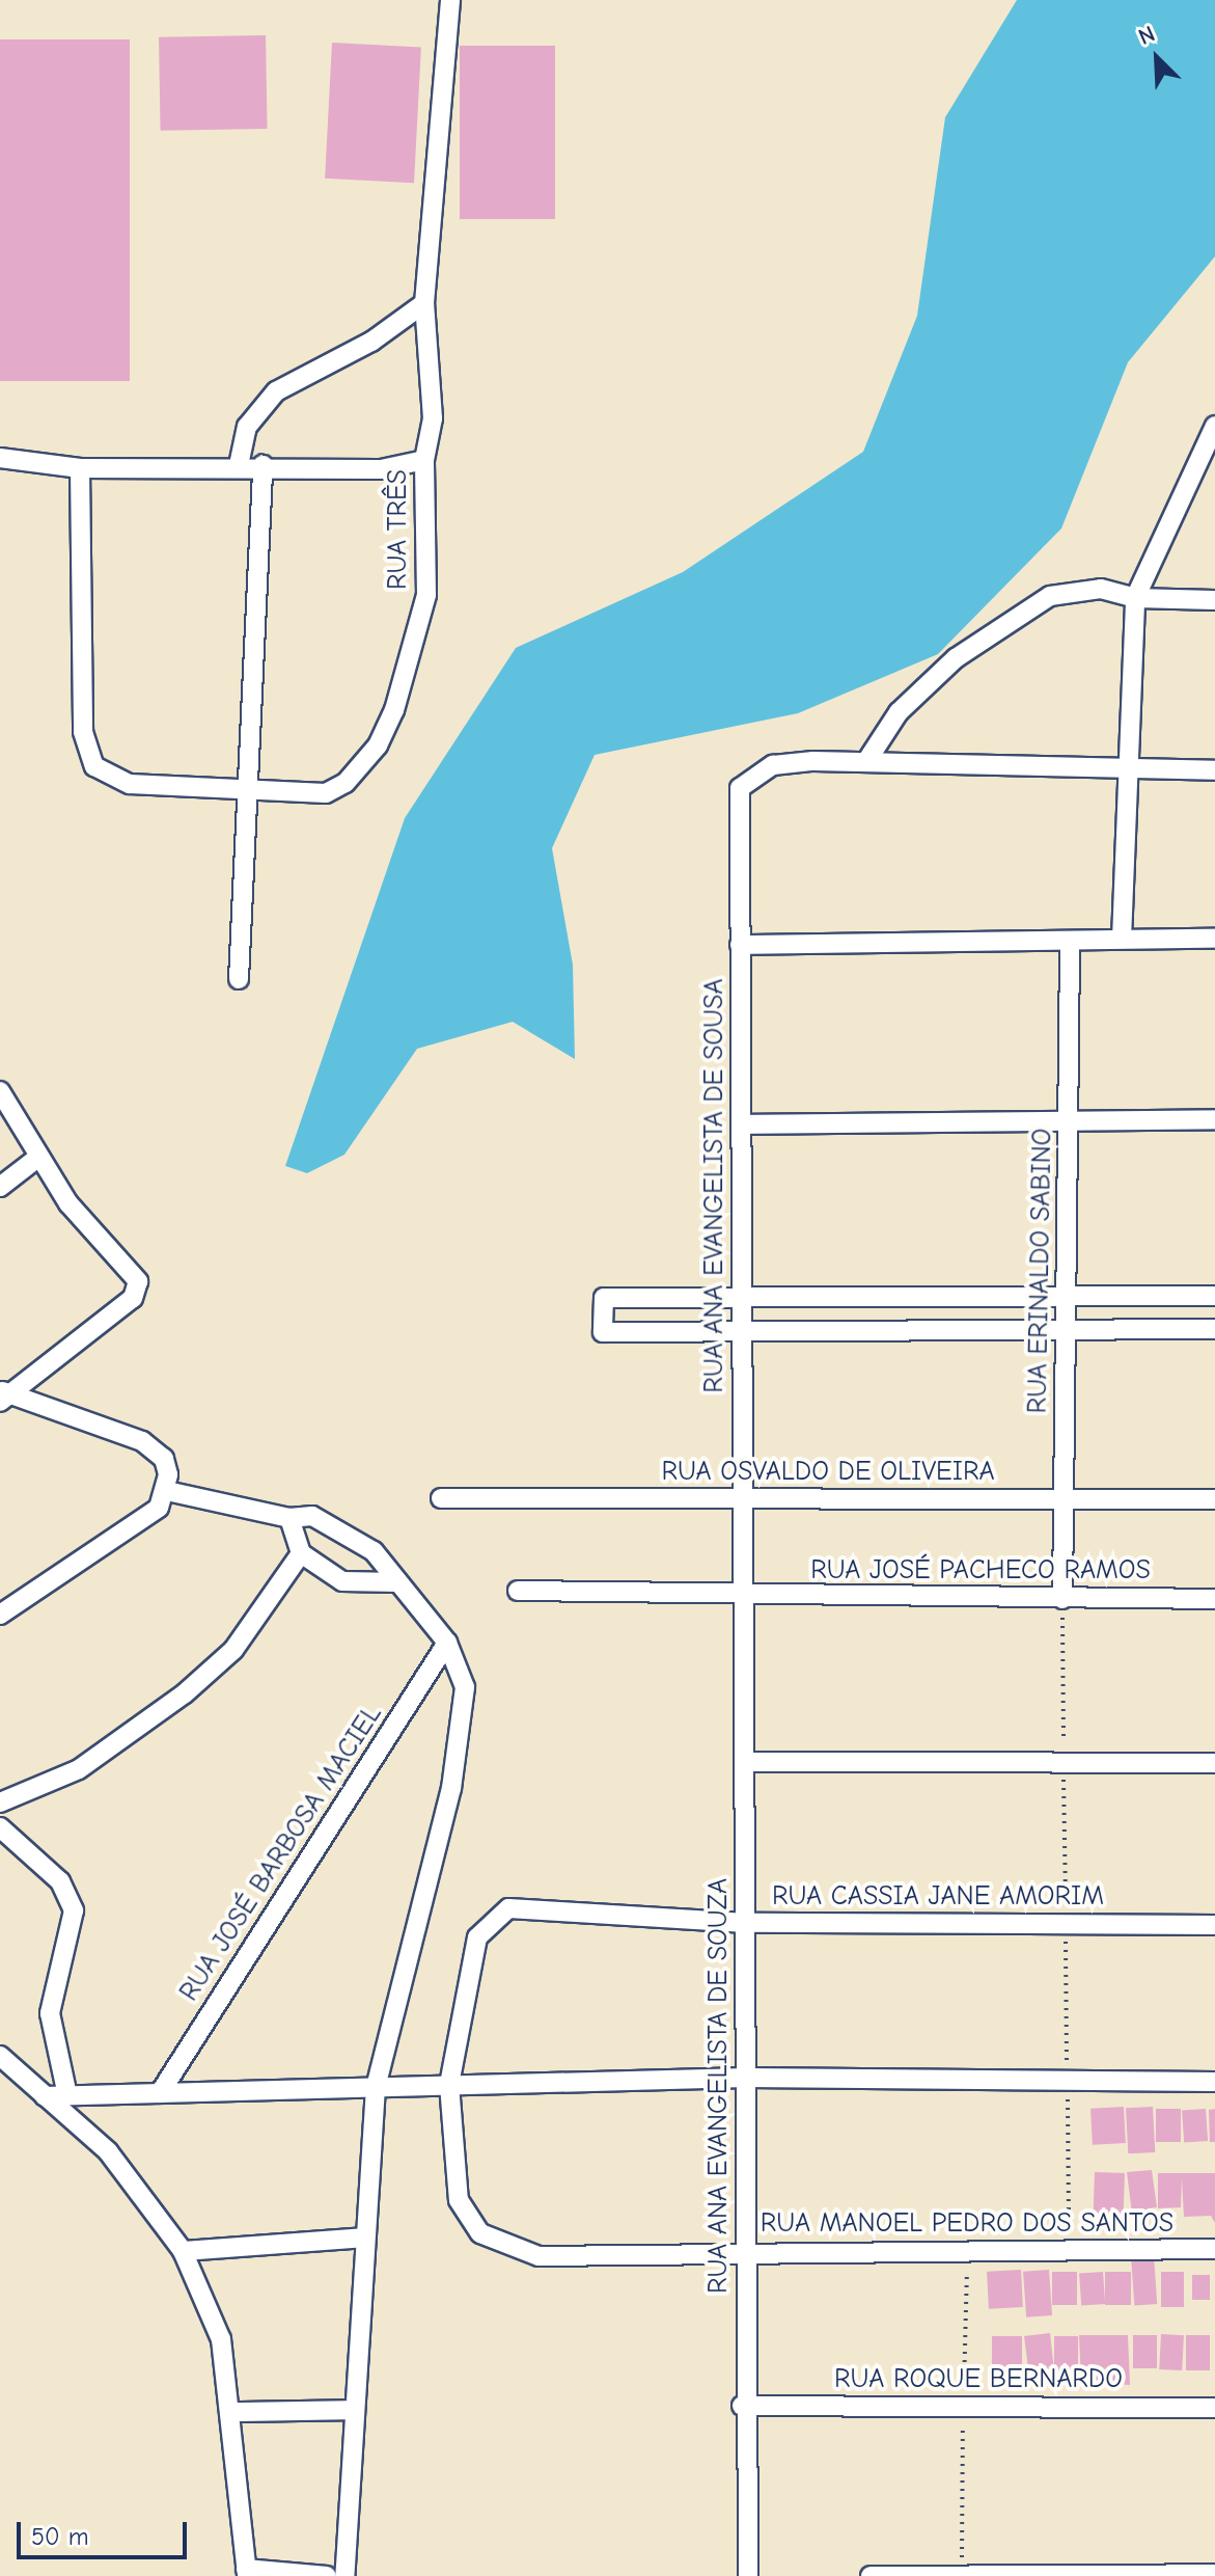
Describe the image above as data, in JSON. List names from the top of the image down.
{
  "streets": {
    "street": [
      "RUA TRÊS",
      "RUA ANA EVANGELISTA DE SOUSA",
      "RUA ERINALDO SABINO",
      "RUA OSVALDO DE OLIVEIRA",
      "RUA JOSÉ PACHECO RAMOS",
      "RUA JOSÉ BARBOSA MACIEL",
      "RUA CASSIA JANE AMORIM",
      "RUA ANA EVANGELISTA DE SOUZA",
      "RUA MANOEL PEDRO DOS SANTOS",
      "RUA ROQUE BERNARDO"
    ]
  },
  "crossings": [
    ["RUA ANA EVANGELISTA DE SOUSA", "RUA OSVALDO DE OLIVEIRA"],
    ["RUA ANA EVANGELISTA DE SOUSA", "RUA JOSÉ PACHECO RAMOS"],
    ["RUA ANA EVANGELISTA DE SOUSA", "RUA ANA EVANGELISTA DE SOUZA"],
    ["RUA ERINALDO SABINO", "RUA OSVALDO DE OLIVEIRA"],
    ["RUA ERINALDO SABINO", "RUA JOSÉ PACHECO RAMOS"],
    ["RUA JOSÉ PACHECO RAMOS", "RUA ANA EVANGELISTA DE SOUZA"],
    ["RUA CASSIA JANE AMORIM", "RUA ANA EVANGELISTA DE SOUZA"],
    ["RUA CASSIA JANE AMORIM", "RUA MANOEL PEDRO DOS SANTOS"],
    ["RUA ANA EVANGELISTA DE SOUZA", "RUA MANOEL PEDRO DOS SANTOS"],
    ["RUA ANA EVANGELISTA DE SOUZA", "RUA ROQUE BERNARDO"]
  ],
  "scale_bar": "50 m",
  "north": "top left"
}
